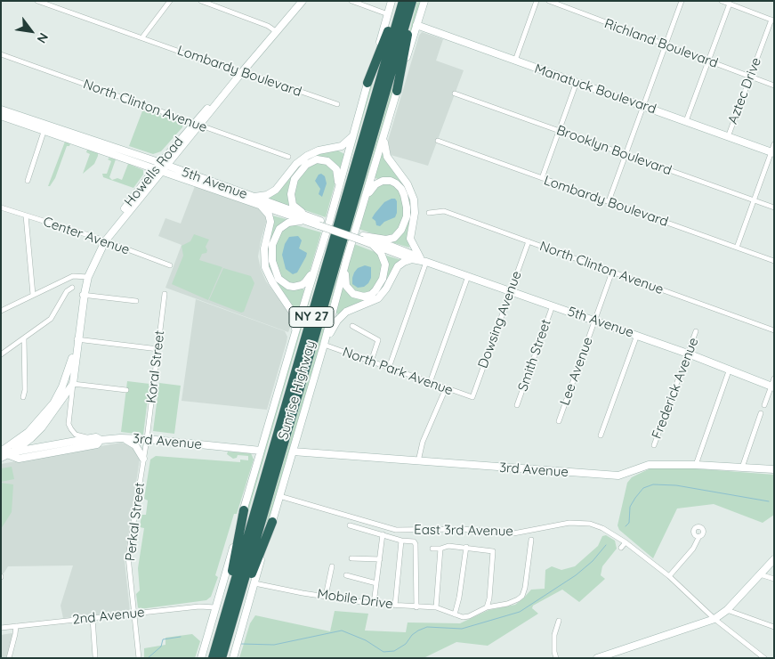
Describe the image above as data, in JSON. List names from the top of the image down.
{
  "streets": {
    "highway": ["NY 27", "Sunrise Highway"],
    "main road": [
      "Manatuck Boulevard",
      "Howells Road",
      "5th Avenue",
      "3rd Avenue"
    ],
    "street": [
      "Richland Boulevard",
      "Lombardy Boulevard",
      "Aztec Drive",
      "North Clinton Avenue",
      "Brooklyn Boulevard",
      "Center Avenue",
      "Dowsing Avenue",
      "Smith Street",
      "Koral Street",
      "North Park Avenue",
      "Lee Avenue",
      "Frederick Avenue",
      "Perkal Street",
      "East 3rd Avenue",
      "Mobile Drive",
      "2nd Avenue"
    ]
  },
  "crossings": [
    ["Richland Boulevard", "Aztec Drive"],
    ["Lombardy Boulevard", "Howells Road"],
    ["Manatuck Boulevard", "Aztec Drive"],
    ["Manatuck Boulevard", "Sunrise Highway"],
    ["North Clinton Avenue", "Howells Road"],
    ["North Clinton Avenue", "Dowsing Avenue"],
    ["North Clinton Avenue", "Lee Avenue"],
    ["Howells Road", "5th Avenue"],
    ["Howells Road", "Center Avenue"],
    ["5th Avenue", "Dowsing Avenue"],
    ["5th Avenue", "Smith Street"],
    ["5th Avenue", "Lee Avenue"],
    ["5th Avenue", "Frederick Avenue"],
    ["Dowsing Avenue", "North Park Avenue"],
    ["Koral Street", "3rd Avenue"],
    ["Koral Street", "Perkal Street"],
    ["North Park Avenue", "Sunrise Highway"],
    ["Sunrise Highway", "3rd Avenue"],
    ["Sunrise Highway", "East 3rd Avenue"],
    ["Sunrise Highway", "Mobile Drive"],
    ["Sunrise Highway", "2nd Avenue"],
    ["3rd Avenue", "Perkal Street"],
    ["Perkal Street", "2nd Avenue"]
  ],
  "north": "bottom right"
}
